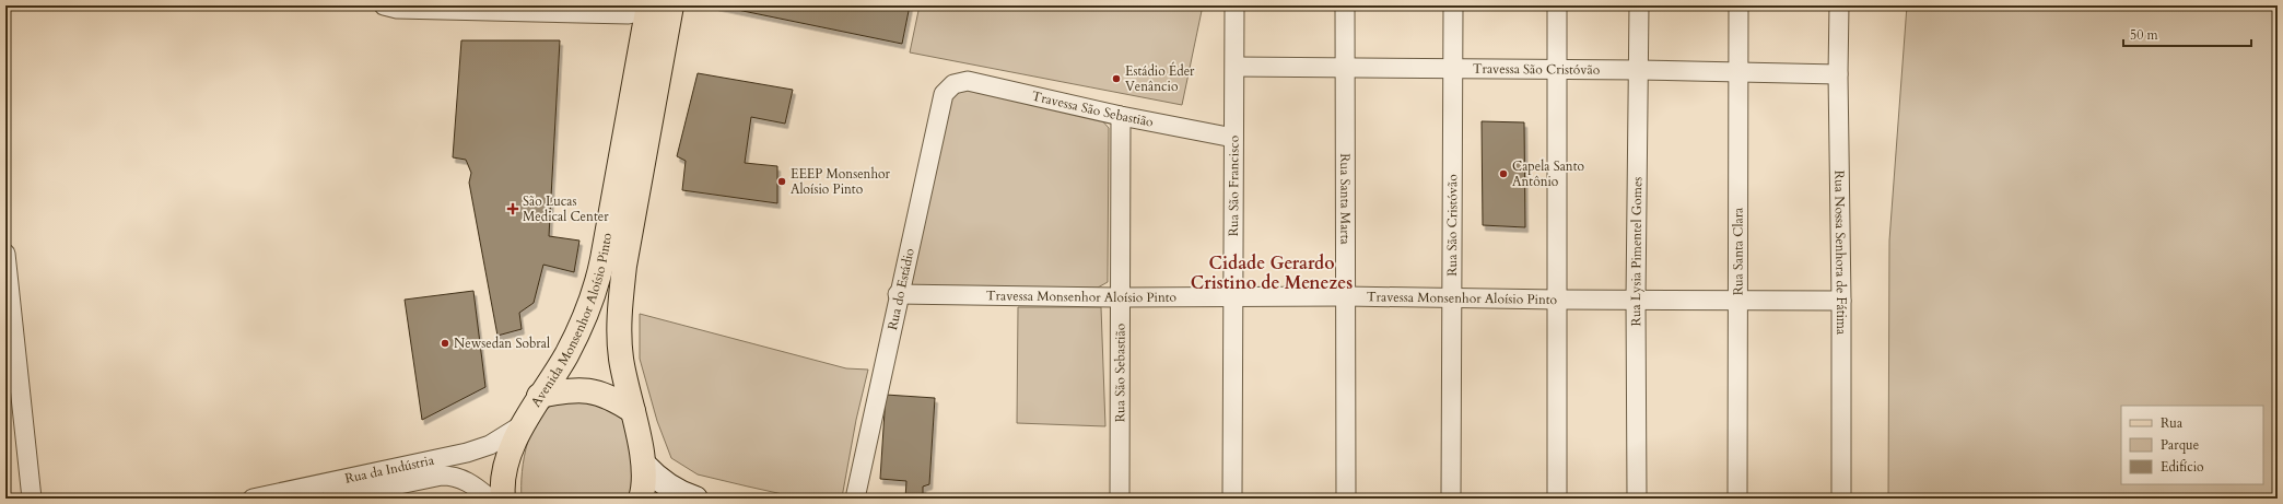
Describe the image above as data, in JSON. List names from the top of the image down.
{
  "streets": {
    "main road": ["Avenida Monsenhor Aloísio Pinto"],
    "street": [
      "Travessa São Cristóvão",
      "Travessa São Sebastião",
      "Rua São Francisco",
      "Rua Santa Marta",
      "Rua São Cristóvão",
      "Rua Lysia Pimentel Gomes",
      "Rua Santa Clara",
      "Rua Nossa Senhora de Fátima",
      "Rua do Estádio",
      "Travessa Monsenhor Aloísio Pinto",
      "Rua São Sebastião",
      "Rua da Indústria"
    ]
  },
  "crossings": [
    ["Travessa São Cristóvão", "Rua São Francisco"],
    ["Travessa São Cristóvão", "Rua Santa Marta"],
    ["Travessa São Cristóvão", "Rua São Cristóvão"],
    ["Travessa São Cristóvão", "Rua Lysia Pimentel Gomes"],
    ["Travessa São Cristóvão", "Rua Santa Clara"],
    ["Travessa São Cristóvão", "Rua Nossa Senhora de Fátima"],
    ["Travessa São Sebastião", "Rua São Francisco"],
    ["Travessa São Sebastião", "Rua do Estádio"],
    ["Travessa São Sebastião", "Rua São Sebastião"],
    ["Rua São Francisco", "Travessa Monsenhor Aloísio Pinto"],
    ["Rua Santa Marta", "Travessa Monsenhor Aloísio Pinto"],
    ["Rua São Cristóvão", "Travessa Monsenhor Aloísio Pinto"],
    ["Rua Lysia Pimentel Gomes", "Travessa Monsenhor Aloísio Pinto"],
    ["Rua Santa Clara", "Travessa Monsenhor Aloísio Pinto"],
    ["Rua Nossa Senhora de Fátima", "Travessa Monsenhor Aloísio Pinto"],
    ["Rua do Estádio", "Travessa Monsenhor Aloísio Pinto"],
    ["Travessa Monsenhor Aloísio Pinto", "Rua São Sebastião"],
    ["Avenida Monsenhor Aloísio Pinto", "Rua da Indústria"]
  ],
  "districts": ["Cidade Gerardo Cristino de Menezes"],
  "places": {
    "other": [
      "Estádio Éder Venâncio",
      "Capela Santo Antônio",
      "EEEP Monsenhor Aloísio Pinto",
      "Newsedan Sobral"
    ],
    "health": ["São Lucas Medical Center"]
  },
  "legend": ["Rua", "Parque", "Edifício"],
  "scale_bar": "50 m"
}
